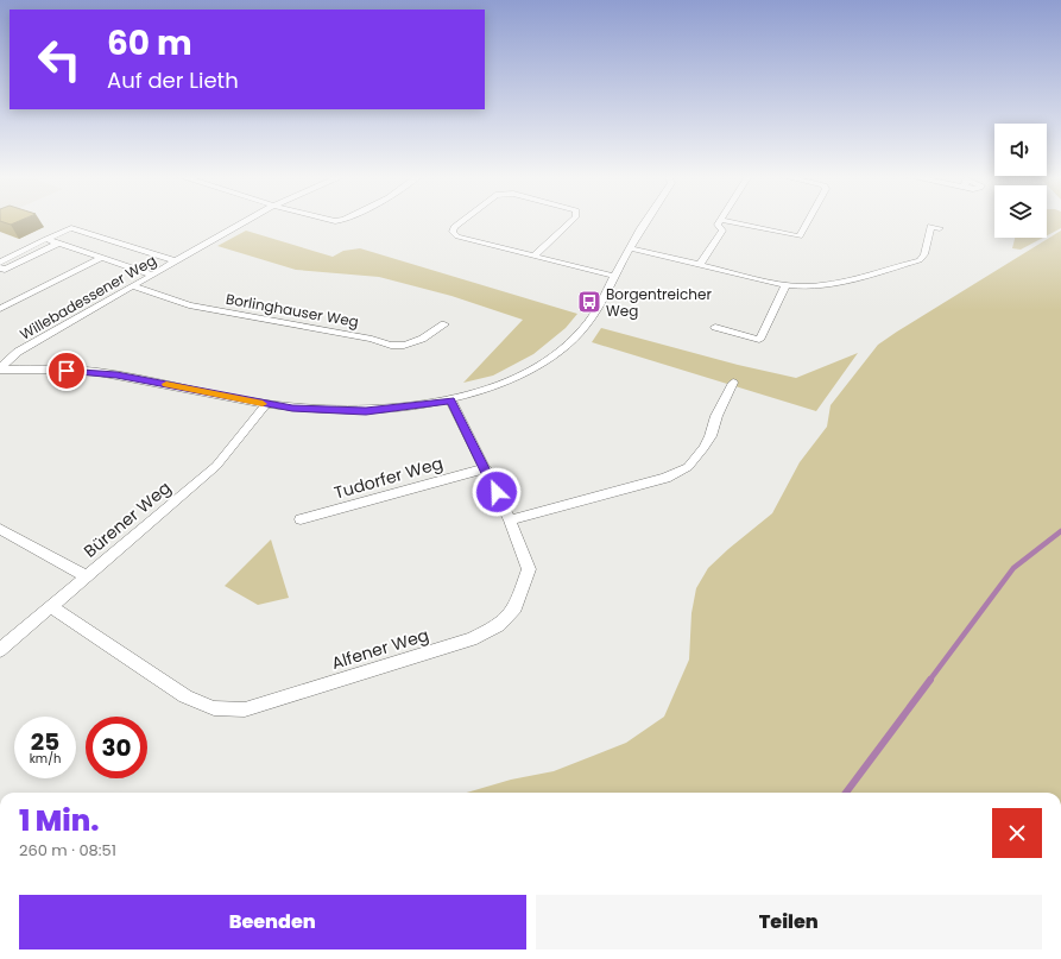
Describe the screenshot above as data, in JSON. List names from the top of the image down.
{
  "streets": {
    "street": [
      "Willebadessener Weg",
      "Borlinghauser Weg",
      "Tudorfer Weg",
      "Bürener Weg",
      "Alfener Weg"
    ]
  },
  "crossings": [
    ["Willebadessener Weg", "Borlinghauser Weg"],
    ["Tudorfer Weg", "Alfener Weg"],
    ["Bürener Weg", "Alfener Weg"]
  ],
  "places": {
    "bus stop": ["Borgentreicher Weg"]
  },
  "page": {
    "turn": ["60 m", "Auf der Lieth"],
    "speed": "25 km/h",
    "limit": "30",
    "heading": ["1 Min.", "260 m · 08:51"],
    "buttons": ["Beenden", "Teilen"]
  }
}
